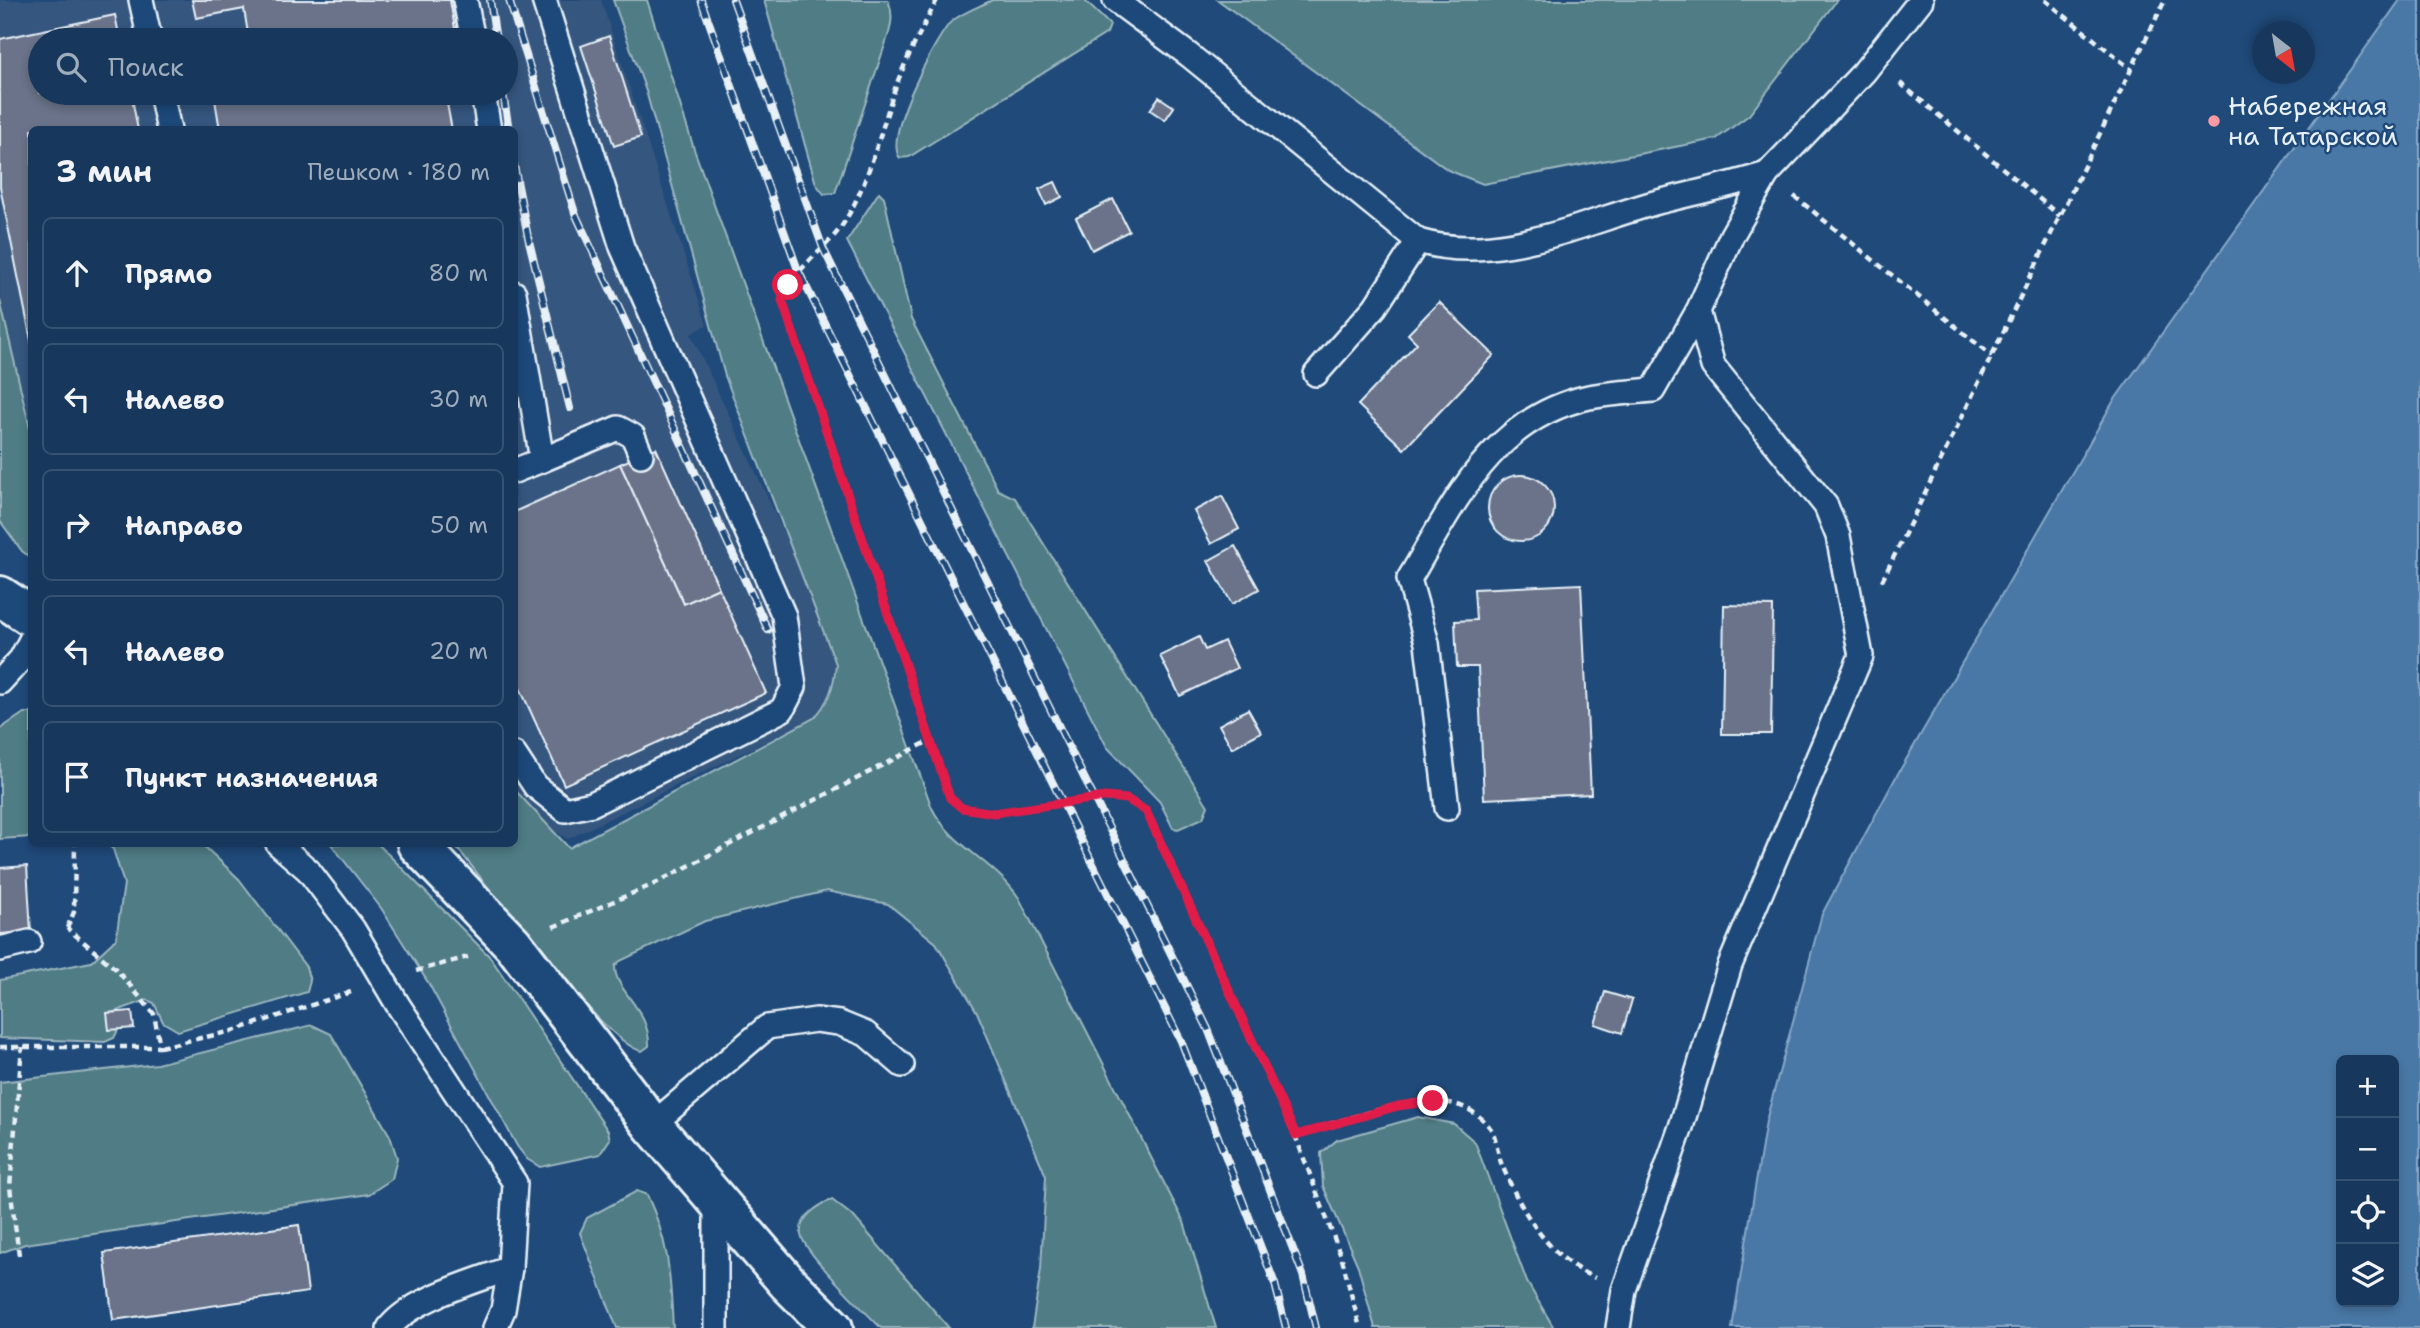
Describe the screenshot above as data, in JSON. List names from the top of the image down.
{
  "places": ["Набережная на Татарской"],
  "north": "bottom right",
  "page": {
    "search": "Поиск",
    "heading": ["3 мин", "Пешком · 180 m"],
    "list": [
      ["Прямо", "80 m"],
      ["Налево", "30 m"],
      ["Направо", "50 m"],
      ["Налево", "20 m"],
      "Пункт назначения"
    ],
    "map_buttons": ["+", "−"]
  }
}
